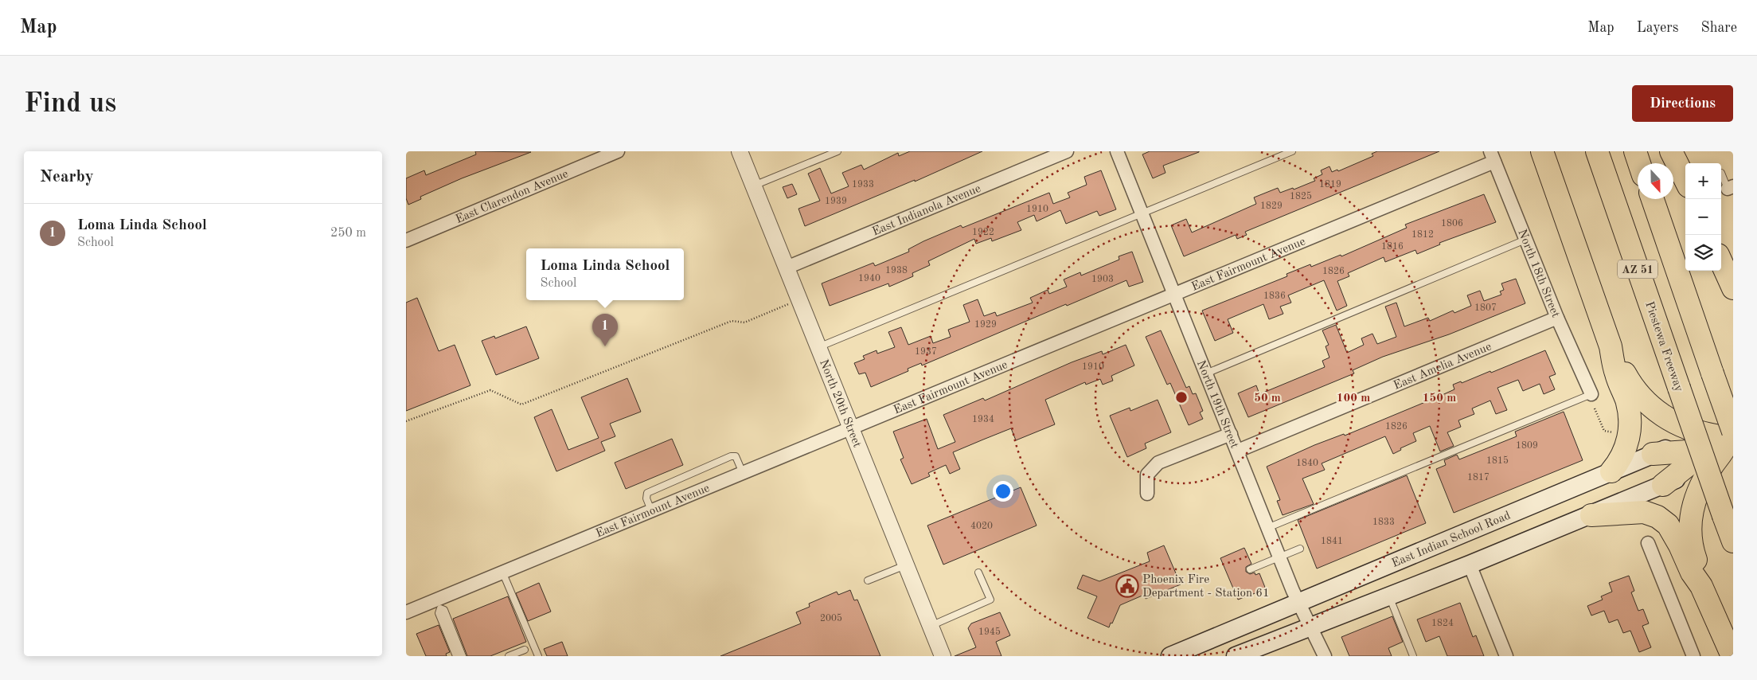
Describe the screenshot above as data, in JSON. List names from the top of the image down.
{
  "streets": {
    "highway": ["AZ 51", "Piestewa Freeway"],
    "main road": ["East Indian School Road"],
    "street": [
      "East Clarendon Avenue",
      "East Indianola Avenue",
      "East Fairmount Avenue",
      "North 18th Street",
      "East Amelia Avenue",
      "North 20th Street",
      "North 19th Street"
    ]
  },
  "crossings": [
    ["East Indianola Avenue", "North 20th Street"],
    ["East Fairmount Avenue", "North 18th Street"],
    ["East Fairmount Avenue", "North 20th Street"],
    ["East Fairmount Avenue", "North 19th Street"],
    ["North 18th Street", "East Amelia Avenue"],
    ["East Amelia Avenue", "North 19th Street"],
    ["North 19th Street", "East Indian School Road"]
  ],
  "places": {
    "public building": ["Phoenix Fire Department - Station 61"]
  },
  "house_numbers": [
    "1933",
    "1819",
    "1825",
    "1939",
    "1829",
    "1910",
    "1806",
    "1922",
    "1812",
    "1816",
    "1938",
    "1826",
    "1940",
    "1903",
    "1836",
    "1807",
    "1929",
    "1937",
    "1910",
    "1934",
    "1826",
    "1809",
    "1815",
    "1840",
    "1817",
    "1833",
    "4020",
    "1841",
    "2005",
    "1824",
    "1945"
  ],
  "north": "bottom",
  "page": {
    "header": "Map",
    "nav": ["Map", "Layers", "Share"],
    "buttons": "Directions",
    "title": "Find us",
    "heading": "Nearby",
    "map_buttons": ["+", "−"],
    "list": [
      {
        "mark": "1",
        "name": "Loma Linda School",
        "note": "School",
        "value": "250 m"
      }
    ],
    "popup": ["Loma Linda School", "School"],
    "pins": "1"
  },
  "rings": ["50 m", "100 m", "150 m"]
}
